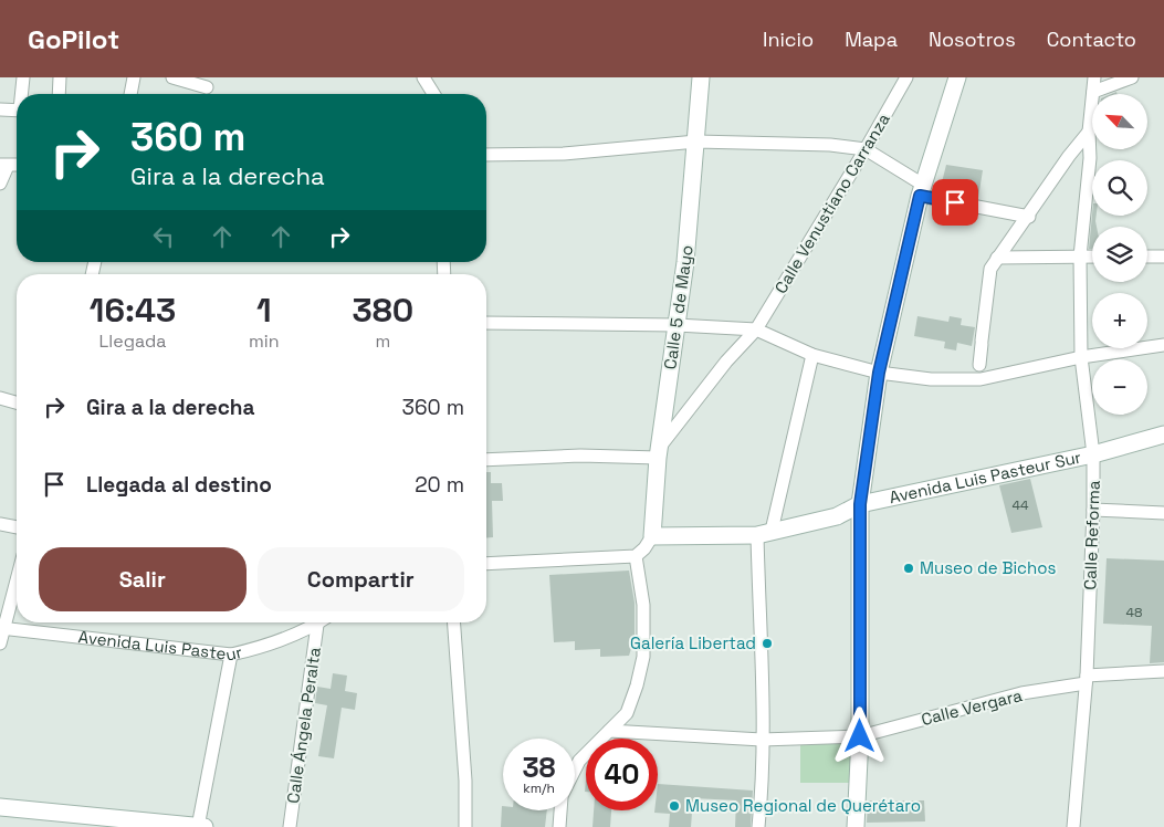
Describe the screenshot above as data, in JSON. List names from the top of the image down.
{
  "streets": {
    "street": [
      "Calle Venustiano Carranza",
      "Calle 5 de Mayo",
      "Avenida Luis Pasteur Sur",
      "Calle Reforma",
      "Avenida Luis Pasteur",
      "Calle Vergara",
      "Calle Ángela Peralta"
    ]
  },
  "crossings": [
    ["Calle Venustiano Carranza", "Calle 5 de Mayo"],
    ["Calle 5 de Mayo", "Avenida Luis Pasteur Sur"],
    ["Avenida Luis Pasteur Sur", "Calle Reforma"],
    ["Calle Reforma", "Calle Vergara"],
    ["Avenida Luis Pasteur", "Calle Ángela Peralta"]
  ],
  "places": ["Museo de Bichos", "Galería Libertad", "Museo Regional de Querétaro"],
  "house_numbers": ["44", "48"],
  "north": "top left",
  "page": {
    "header": "GoPilot",
    "nav": [
      "Inicio",
      "Mapa",
      "Nosotros",
      "Contacto"
    ],
    "map_buttons": ["+", "−"],
    "turn": ["360 m", "Gira a la derecha"],
    "eta": [
      "16:43",
      "Llegada",
      "1",
      "min",
      "380",
      "m"
    ],
    "list": [
      {
        "name": "Gira a la derecha",
        "value": "360 m"
      },
      {
        "name": "Llegada al destino",
        "value": "20 m"
      }
    ],
    "buttons": ["Salir", "Compartir"],
    "speed": "38 km/h",
    "limit": "40"
  }
}
